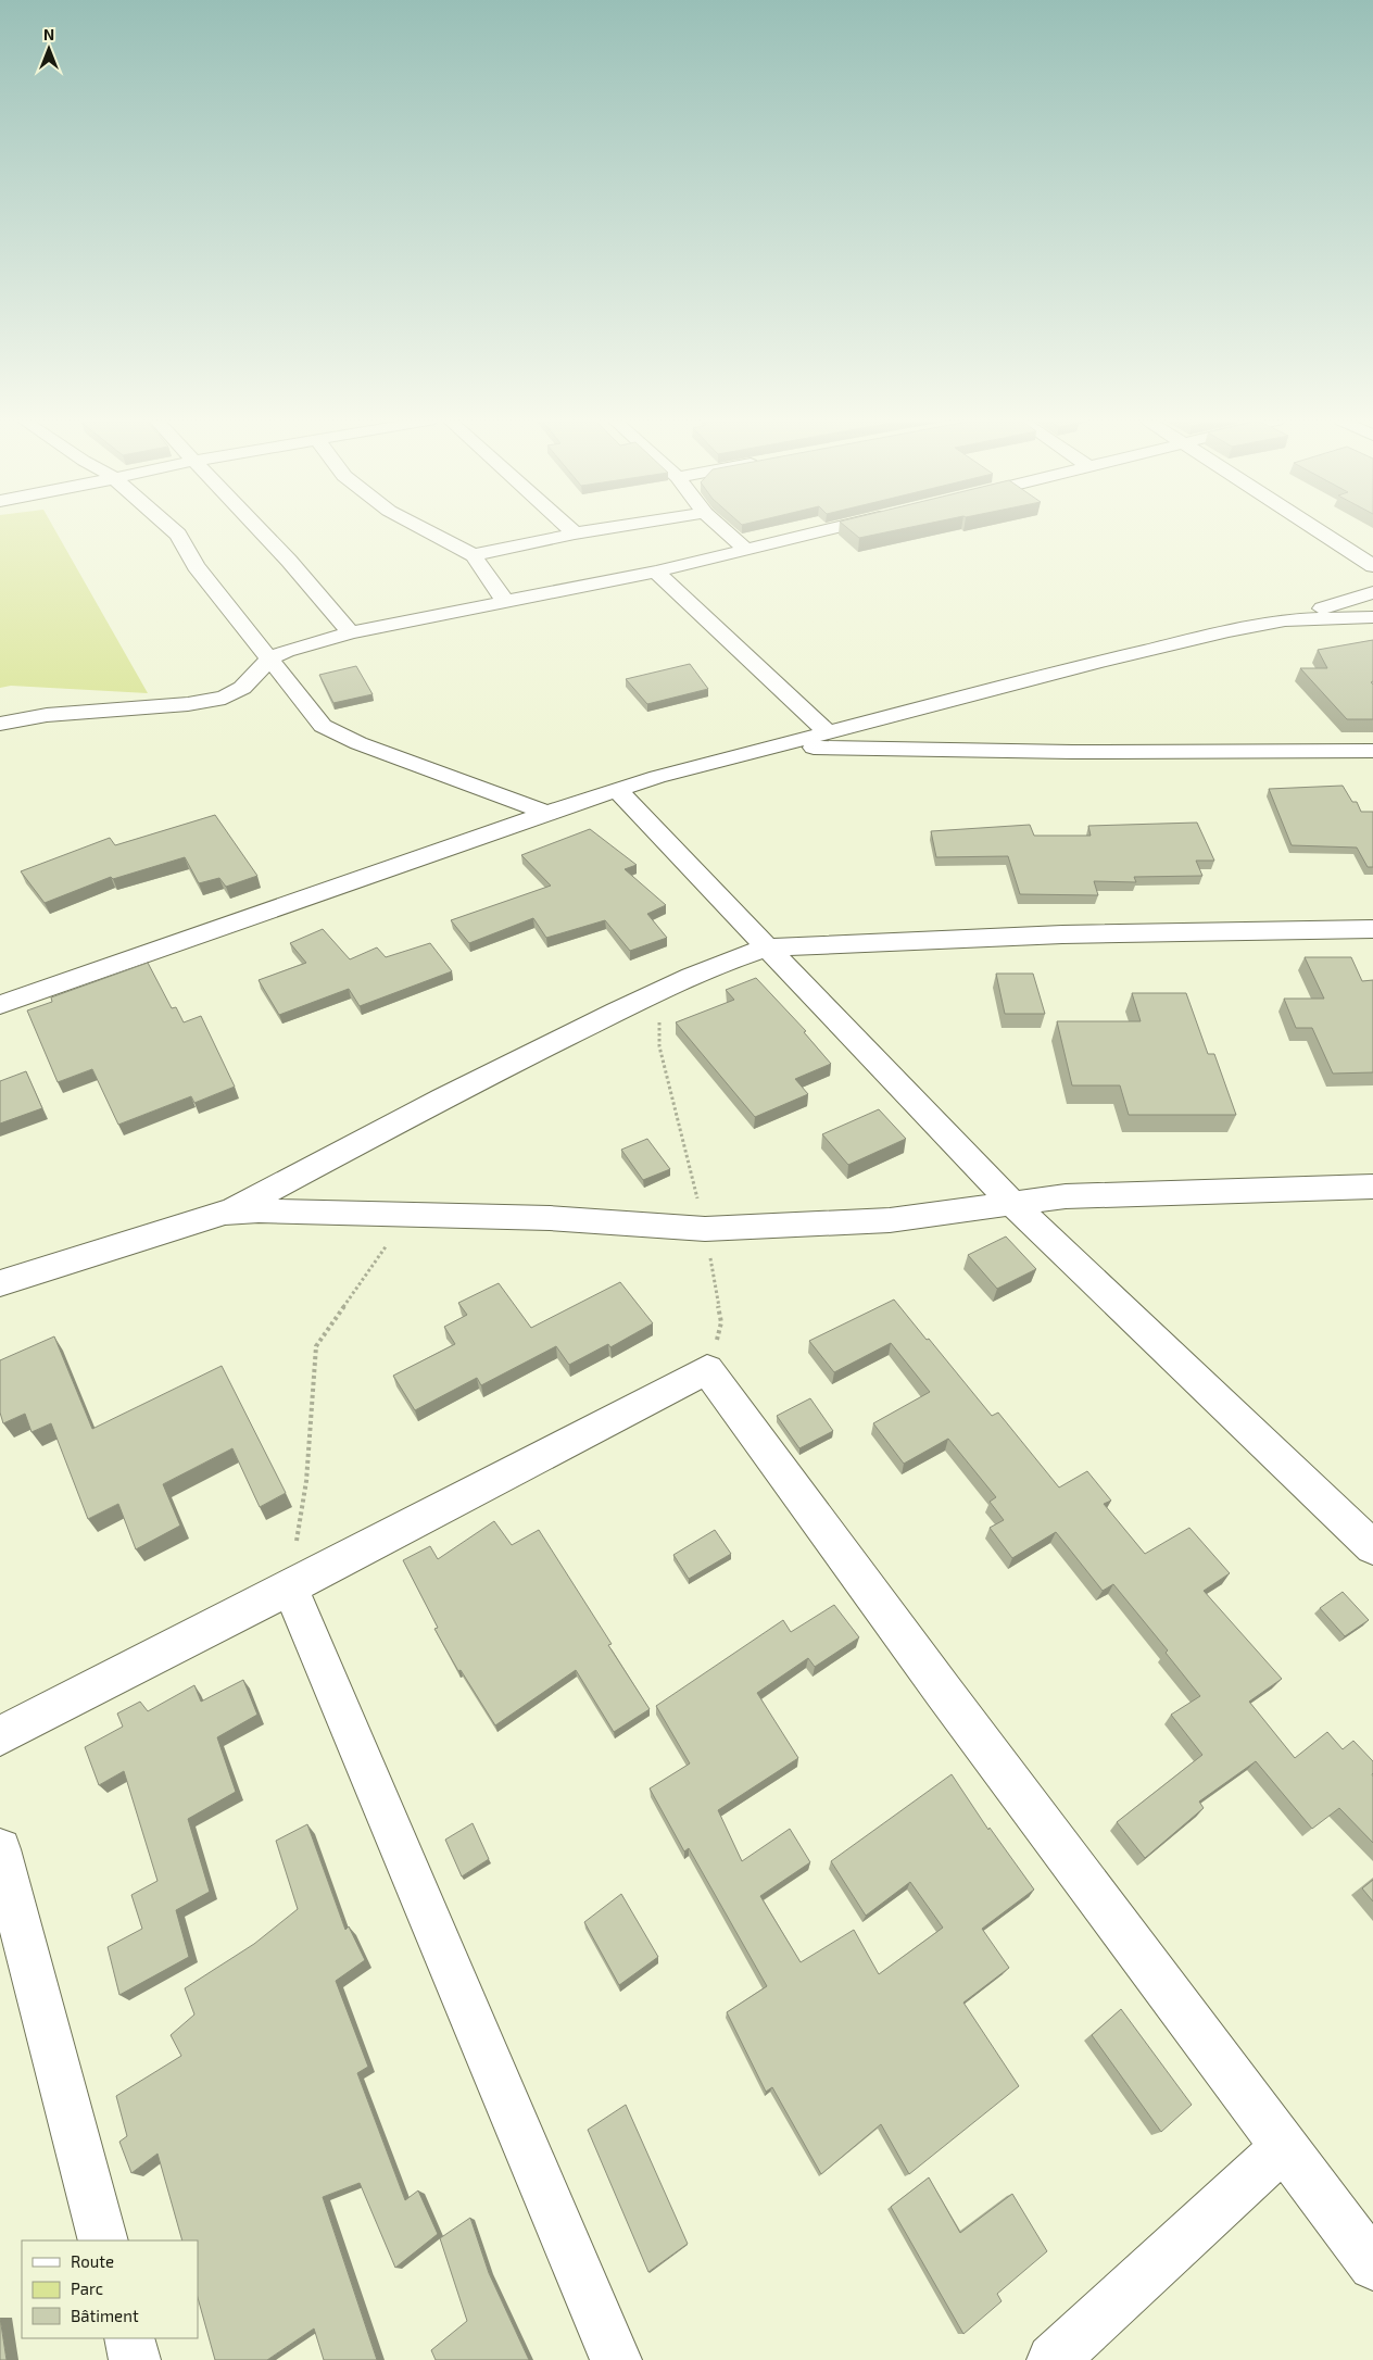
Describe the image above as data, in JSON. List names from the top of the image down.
{
  "legend": ["Route", "Parc", "Bâtiment"],
  "north": "top"
}
